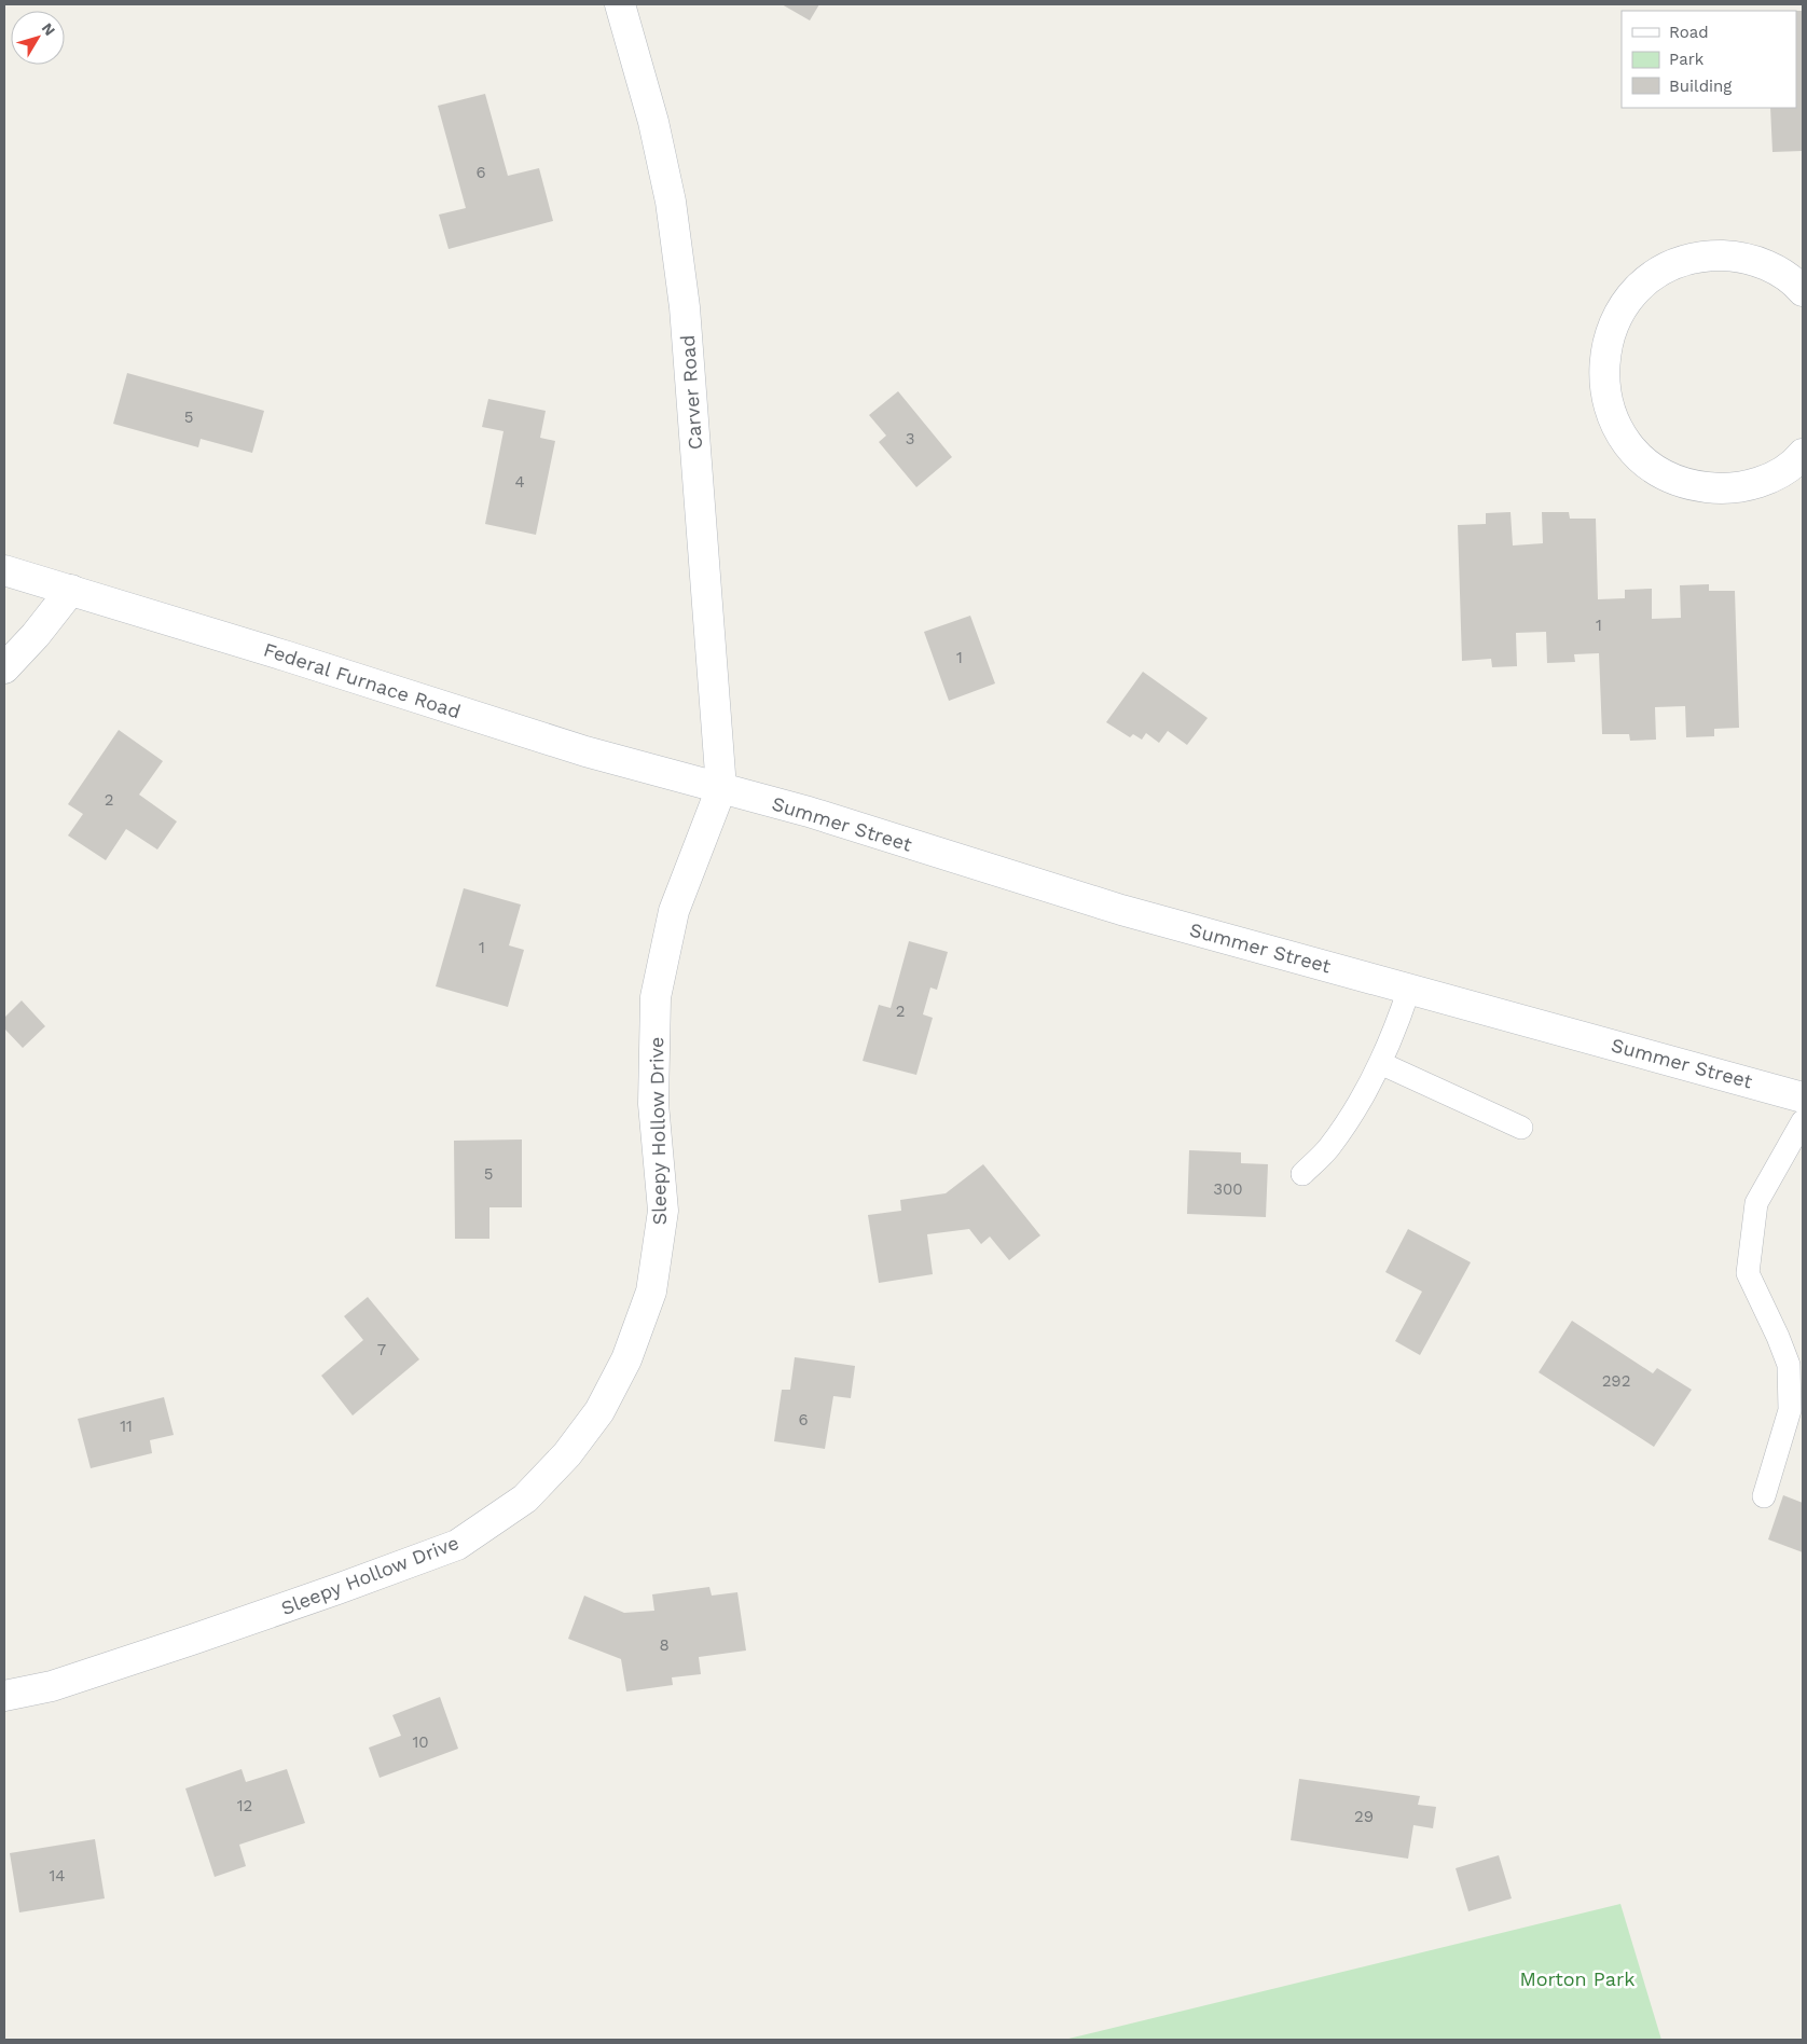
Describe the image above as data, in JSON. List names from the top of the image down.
{
  "streets": {
    "street": [
      "Carver Road",
      "Federal Furnace Road",
      "Summer Street",
      "Sleepy Hollow Drive"
    ]
  },
  "crossings": [
    ["Carver Road", "Federal Furnace Road"],
    ["Carver Road", "Summer Street"],
    ["Carver Road", "Sleepy Hollow Drive"],
    ["Federal Furnace Road", "Summer Street"],
    ["Federal Furnace Road", "Sleepy Hollow Drive"],
    ["Summer Street", "Sleepy Hollow Drive"]
  ],
  "parks": ["Morton Park"],
  "house_numbers": [
    "6",
    "5",
    "3",
    "4",
    "1",
    "1",
    "2",
    "1",
    "2",
    "5",
    "300",
    "7",
    "292",
    "6",
    "11",
    "8",
    "10",
    "12",
    "29",
    "14"
  ],
  "legend": ["Road", "Park", "Building"],
  "north": "top right"
}
